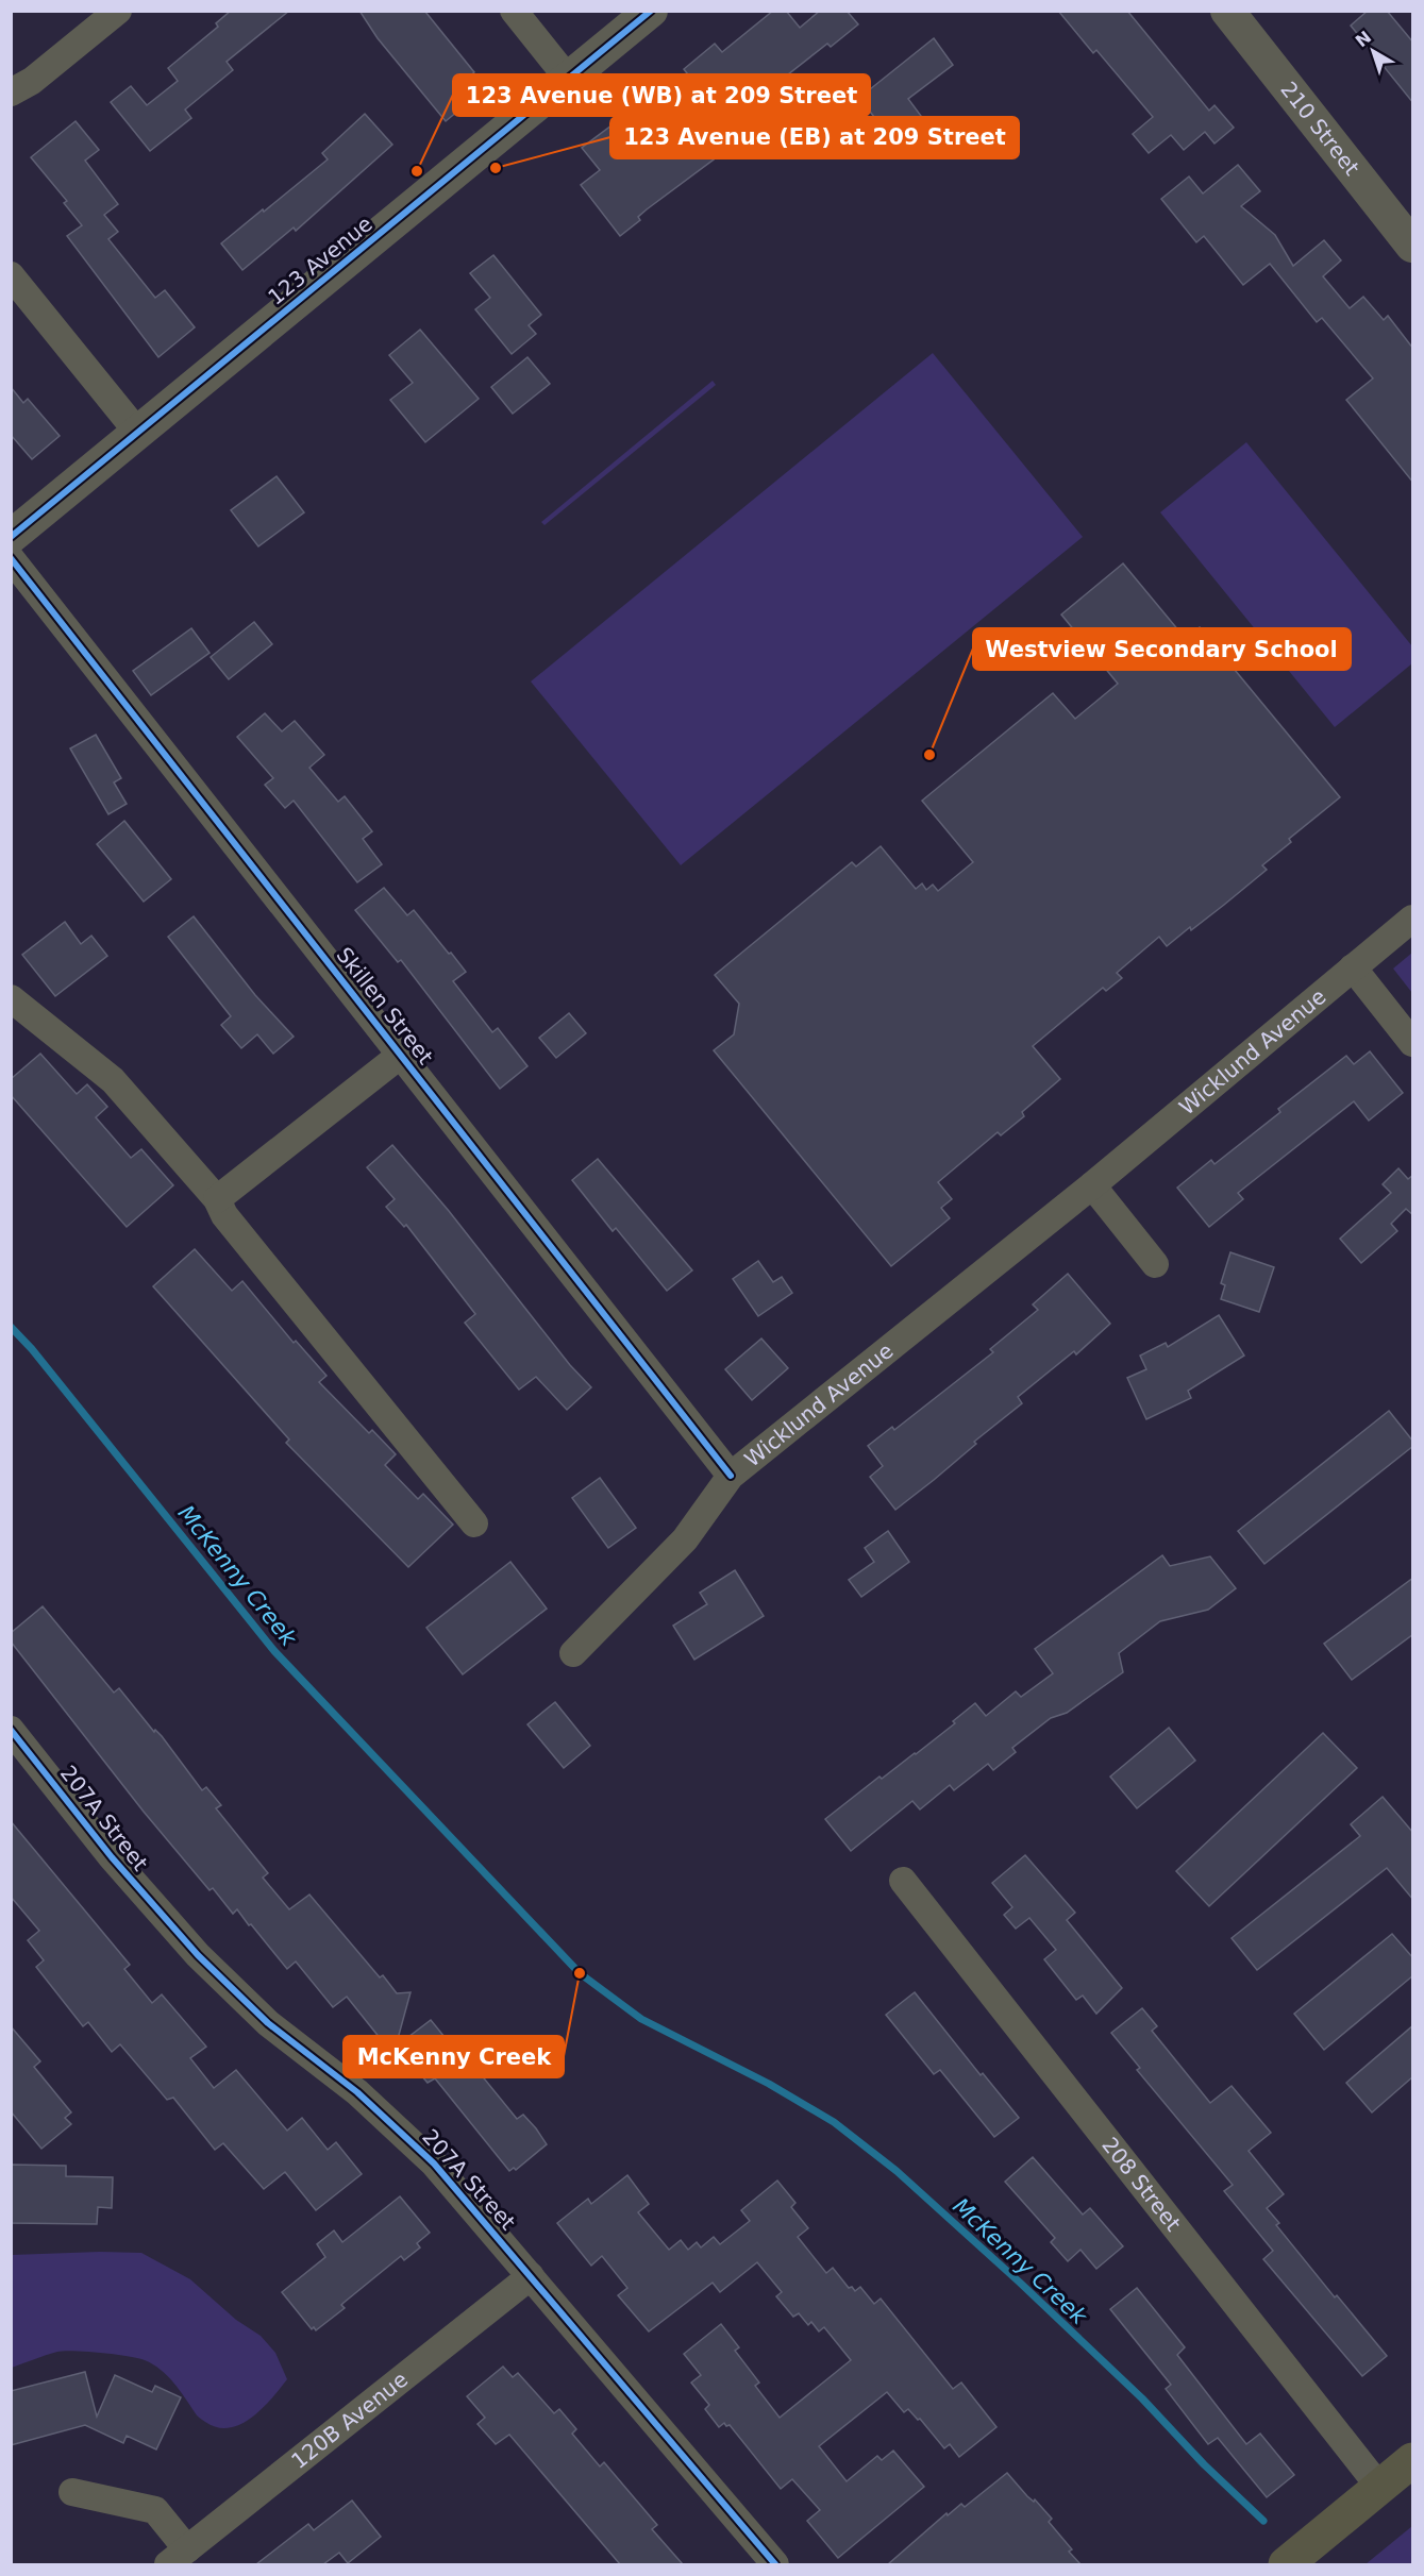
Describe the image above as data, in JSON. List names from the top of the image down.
{
  "streets": {
    "street": [
      "210 Street",
      "123 Avenue",
      "Skillen Street",
      "Wicklund Avenue",
      "207A Street",
      "208 Street",
      "120B Avenue"
    ]
  },
  "crossings": [
    ["Skillen Street", "Wicklund Avenue"],
    ["207A Street", "120B Avenue"]
  ],
  "water": ["McKenny Creek"],
  "places": [
    "123 Avenue (EB) at 209 Street",
    "123 Avenue (WB) at 209 Street",
    "Westview Secondary School",
    "McKenny Creek"
  ],
  "north": "top left"
}
